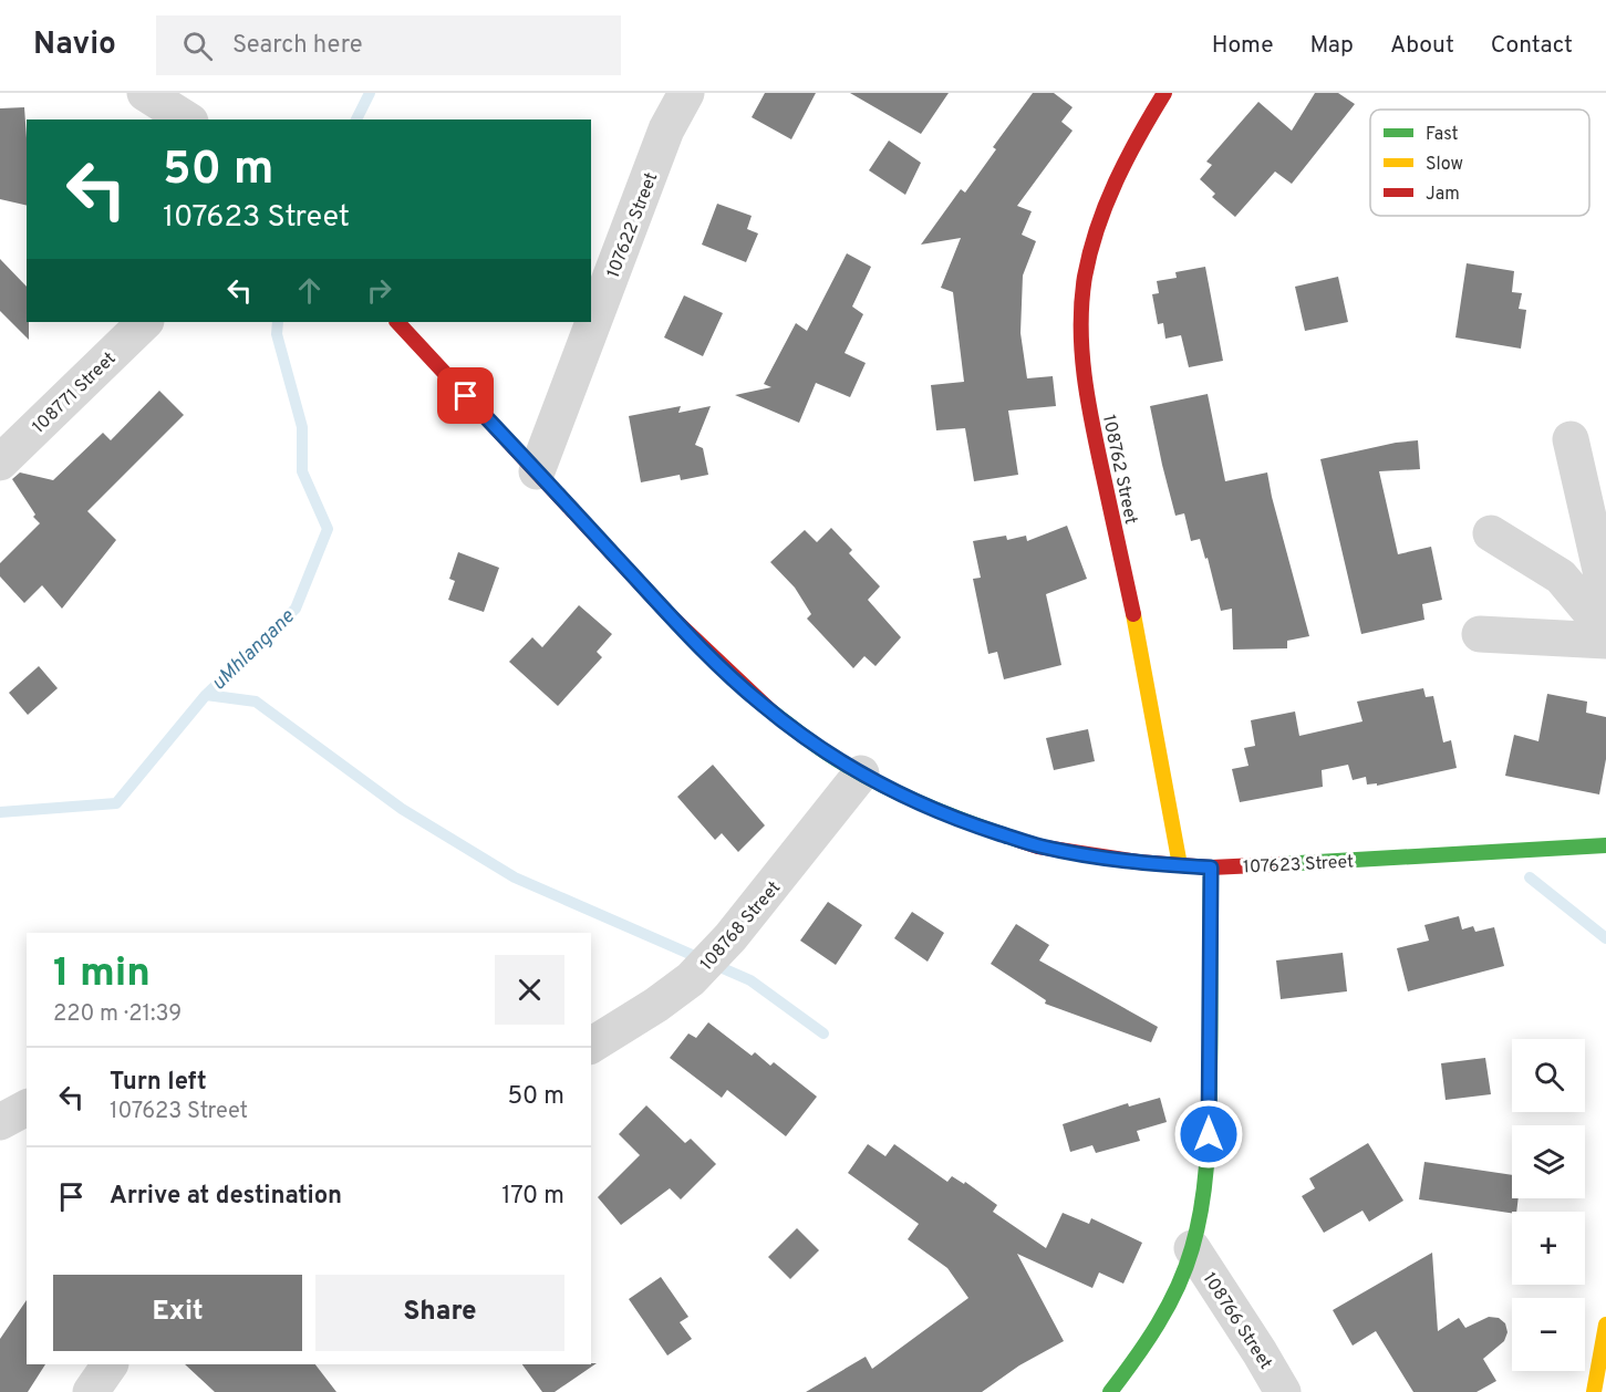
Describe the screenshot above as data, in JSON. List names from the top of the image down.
{
  "streets": {
    "street": [
      "107622 Street",
      "108771 Street",
      "108762 Street",
      "107623 Street",
      "108768 Street",
      "108766 Street"
    ]
  },
  "crossings": [
    ["107622 Street", "107623 Street"],
    ["108762 Street", "107623 Street"],
    ["107623 Street", "108768 Street"]
  ],
  "water": ["uMhlangane"],
  "legend": ["Fast", "Slow", "Jam"],
  "page": {
    "header": "Navio",
    "search": "Search here",
    "nav": [
      "Home",
      "Map",
      "About",
      "Contact"
    ],
    "turn": ["50 m", "107623 Street"],
    "heading": ["1 min", "220 m · 21:39"],
    "map_buttons": ["+", "−"],
    "list": [
      {
        "name": "Turn left",
        "note": "107623 Street",
        "value": "50 m"
      },
      {
        "name": "Arrive at destination",
        "value": "170 m"
      }
    ],
    "buttons": ["Exit", "Share"]
  }
}
